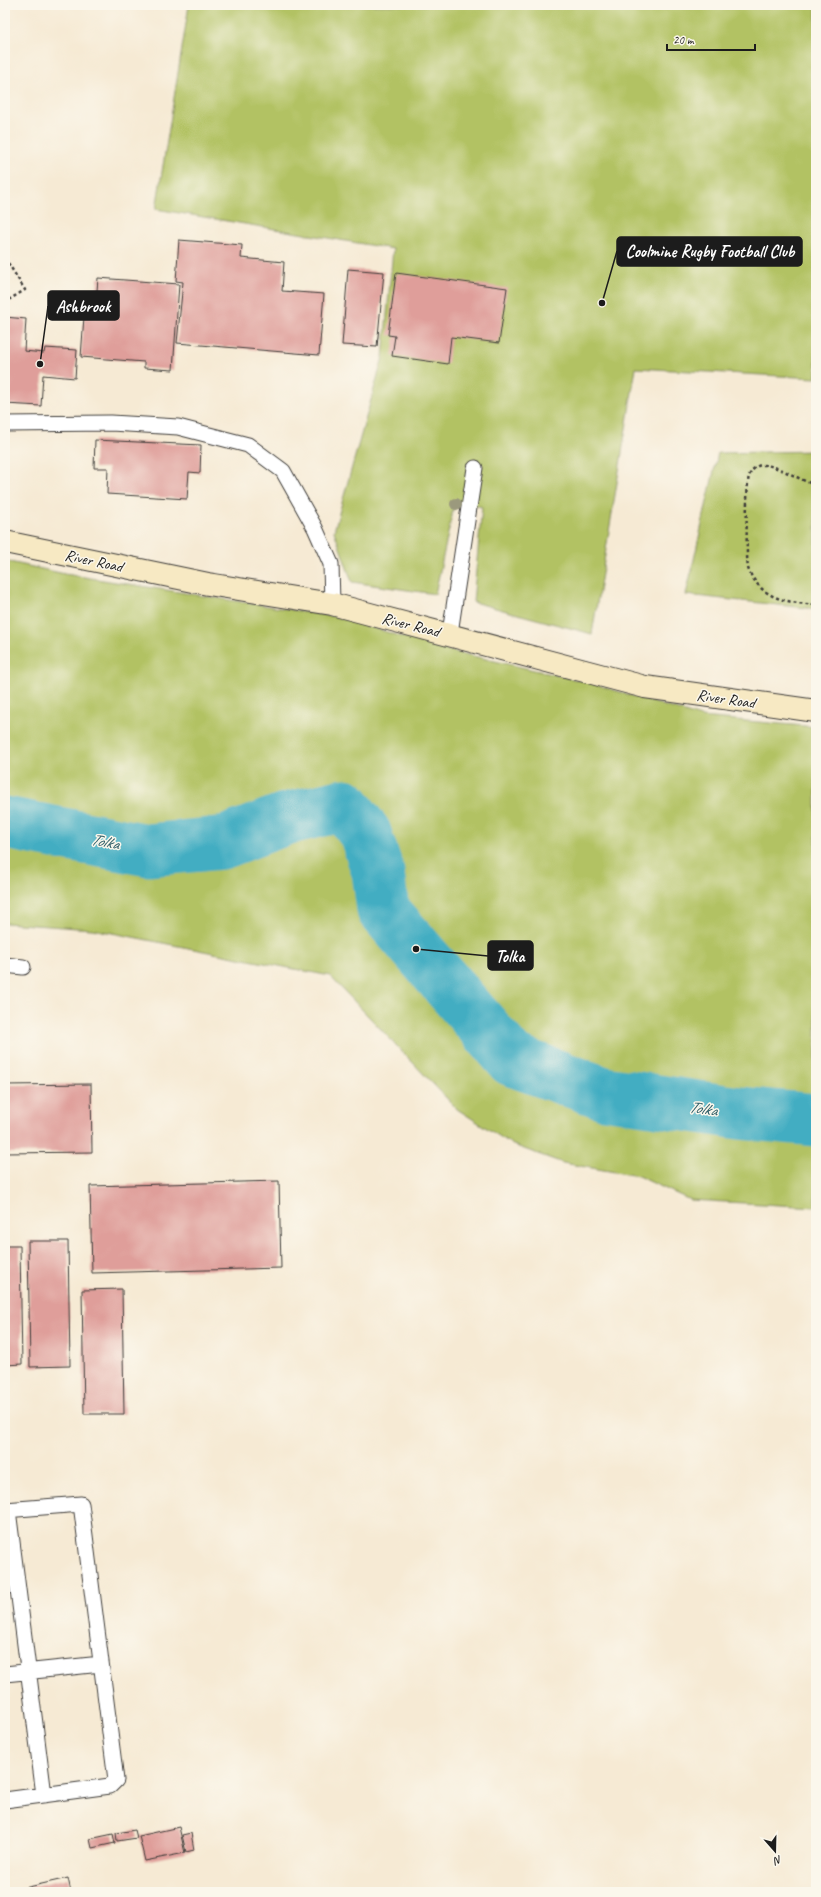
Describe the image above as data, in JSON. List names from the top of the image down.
{
  "streets": {
    "main road": ["River Road"]
  },
  "water": ["Tolka"],
  "places": ["Coolmine Rugby Football Club", "Ashbrook", "Tolka"],
  "scale_bar": "20 m",
  "north": "bottom"
}
